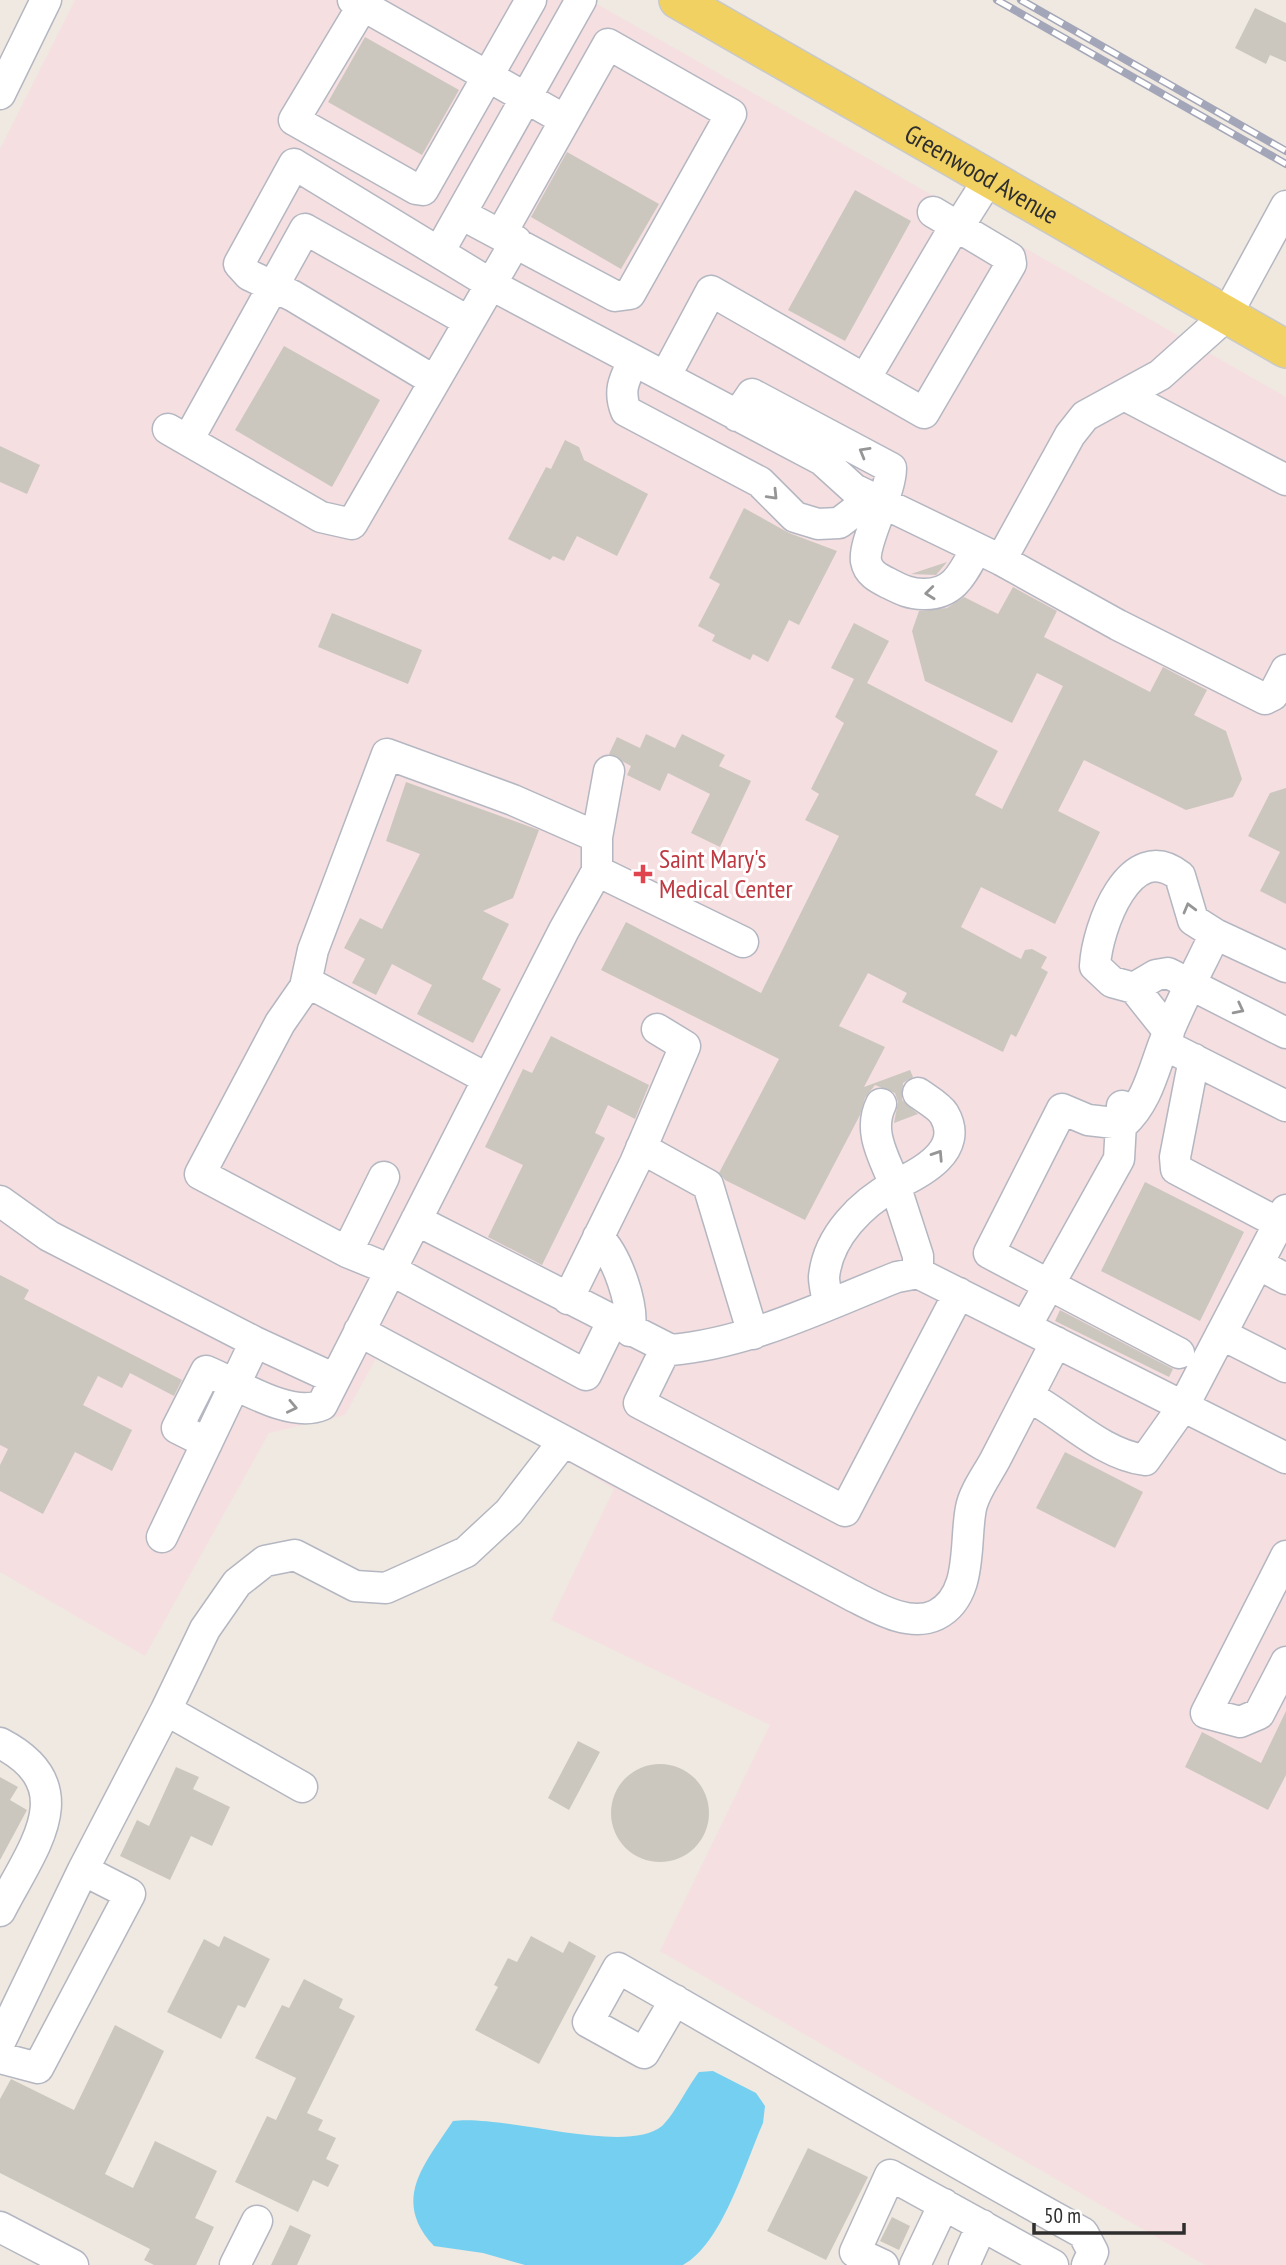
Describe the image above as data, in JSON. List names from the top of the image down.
{
  "streets": {
    "main road": ["Greenwood Avenue"]
  },
  "places": {
    "health": ["Saint Mary's Medical Center"]
  },
  "scale_bar": "50 m"
}
